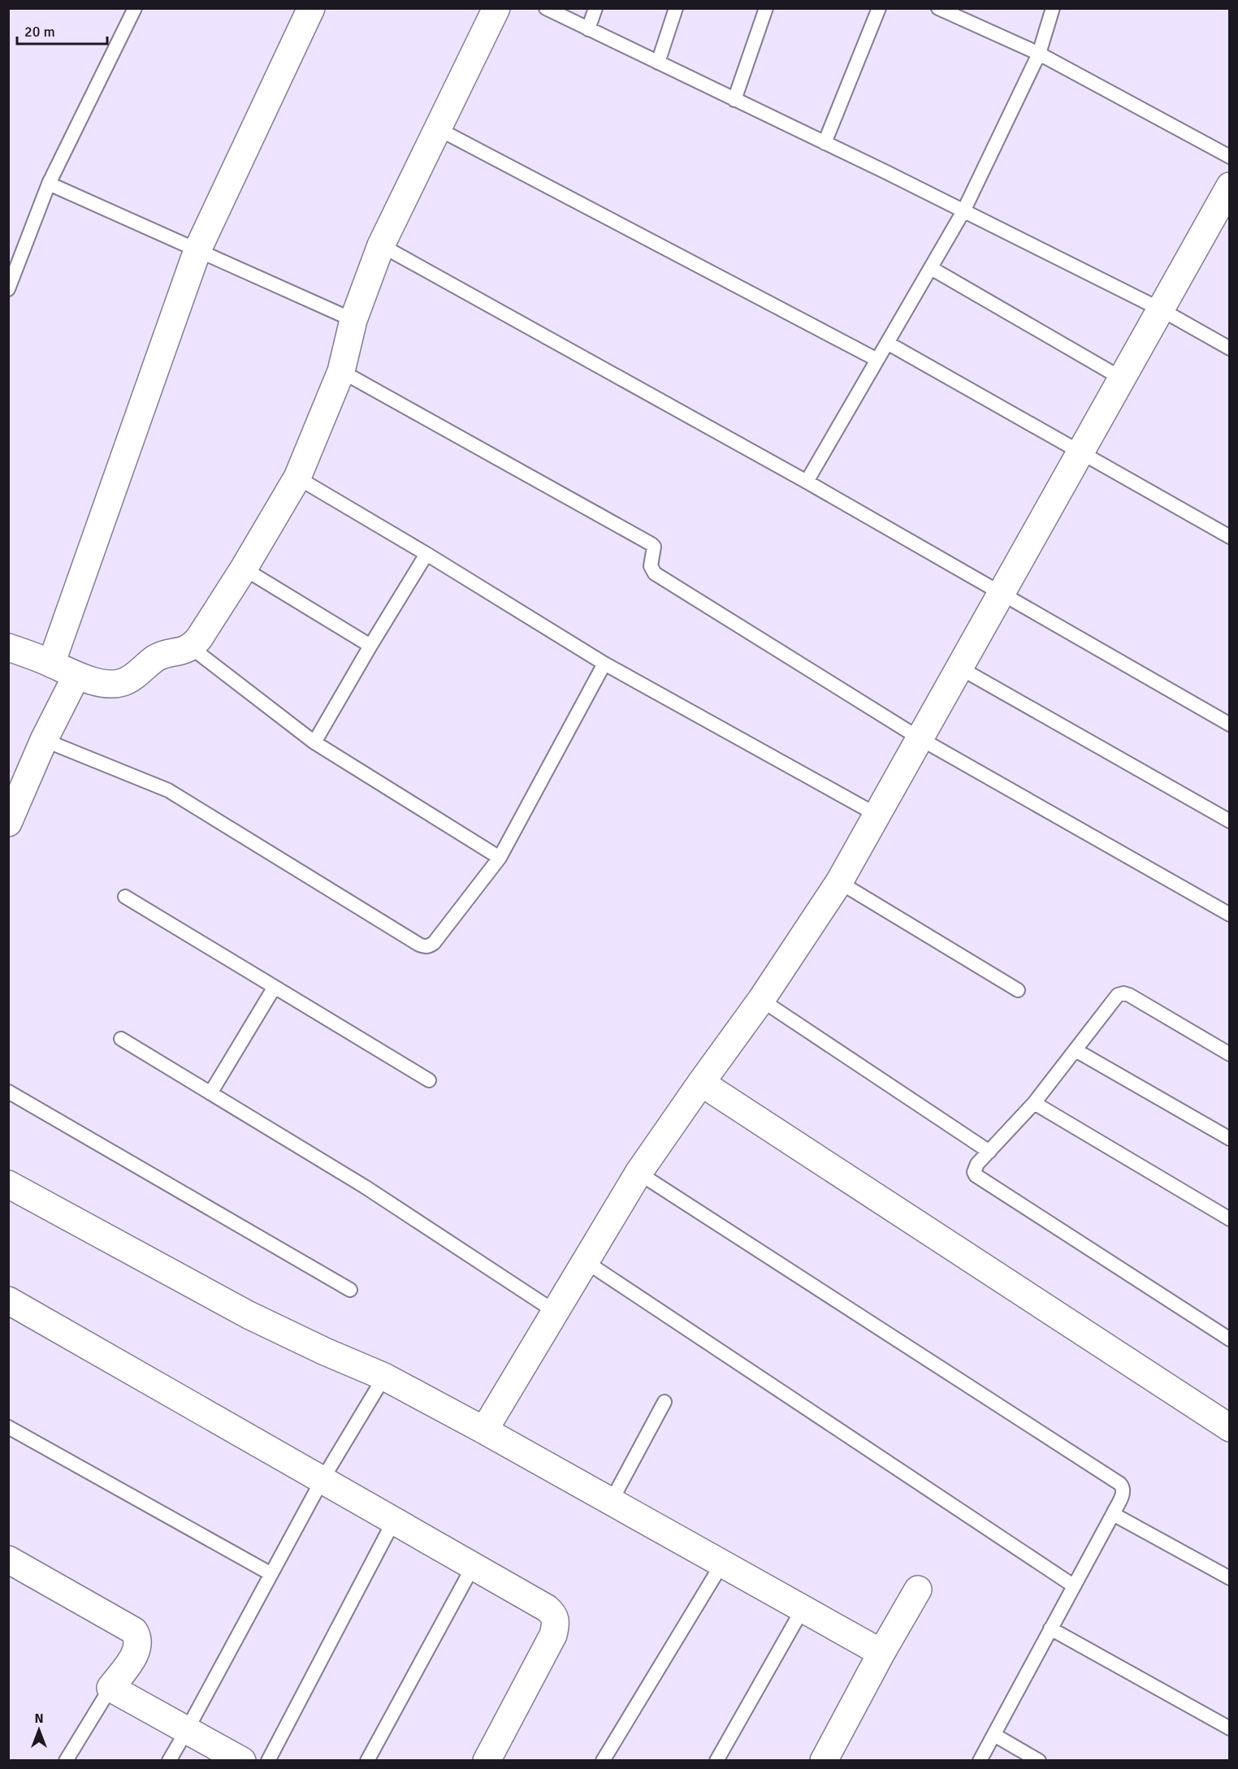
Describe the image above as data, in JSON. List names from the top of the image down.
{
  "scale_bar": "20 m",
  "north": "top"
}
